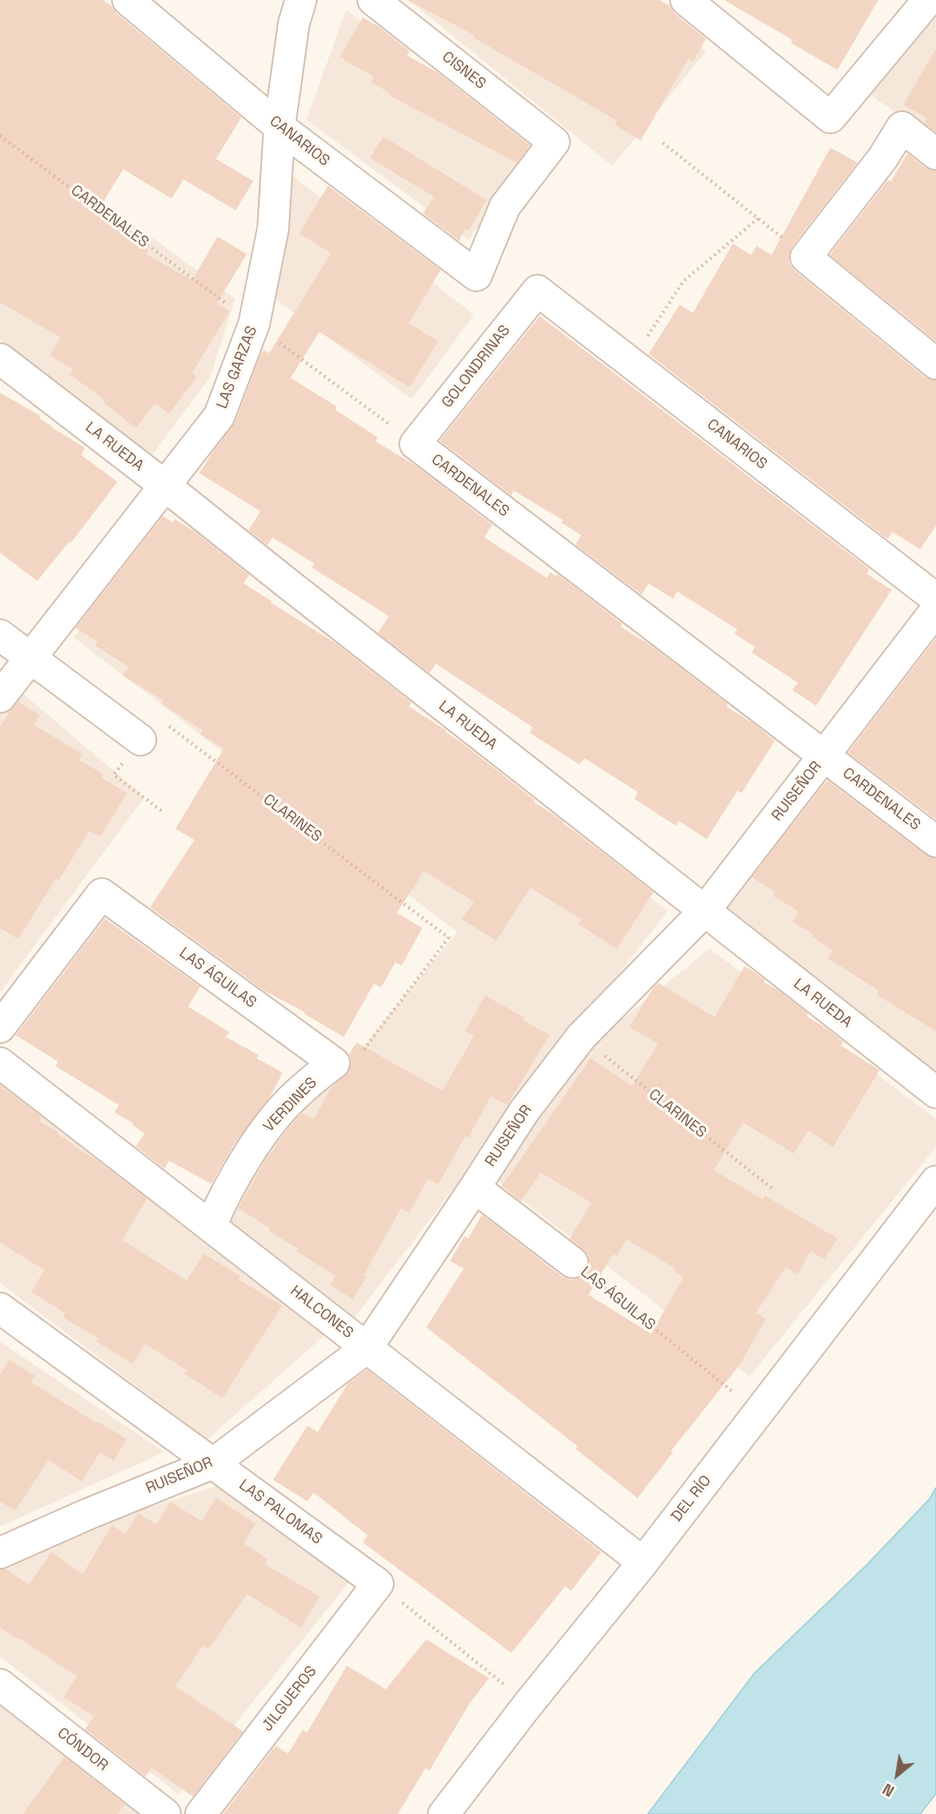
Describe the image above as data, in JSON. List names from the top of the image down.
{
  "streets": {
    "street": [
      "CISNES",
      "CANARIOS",
      "CARDENALES",
      "GOLONDRINAS",
      "LAS GARZAS",
      "LA RUEDA",
      "RUISEÑOR",
      "LAS ÁGUILAS",
      "VERDINES",
      "HALCONES",
      "DEL RÍO",
      "LAS PALOMAS",
      "JILGUEROS",
      "CÓNDOR"
    ],
    "path": ["CLARINES"]
  },
  "crossings": [
    ["CISNES", "CANARIOS"],
    ["CANARIOS", "GOLONDRINAS"],
    ["CANARIOS", "LAS GARZAS"],
    ["CARDENALES", "GOLONDRINAS"],
    ["CARDENALES", "LAS GARZAS"],
    ["CARDENALES", "RUISEÑOR"],
    ["LAS GARZAS", "LA RUEDA"],
    ["LA RUEDA", "RUISEÑOR"],
    ["RUISEÑOR", "CLARINES"],
    ["RUISEÑOR", "LAS ÁGUILAS"],
    ["RUISEÑOR", "HALCONES"],
    ["RUISEÑOR", "LAS PALOMAS"],
    ["CLARINES", "LAS ÁGUILAS"],
    ["CLARINES", "VERDINES"],
    ["LAS ÁGUILAS", "VERDINES"],
    ["LAS ÁGUILAS", "DEL RÍO"],
    ["VERDINES", "HALCONES"],
    ["HALCONES", "DEL RÍO"],
    ["LAS PALOMAS", "JILGUEROS"]
  ],
  "north": "bottom left"
}
